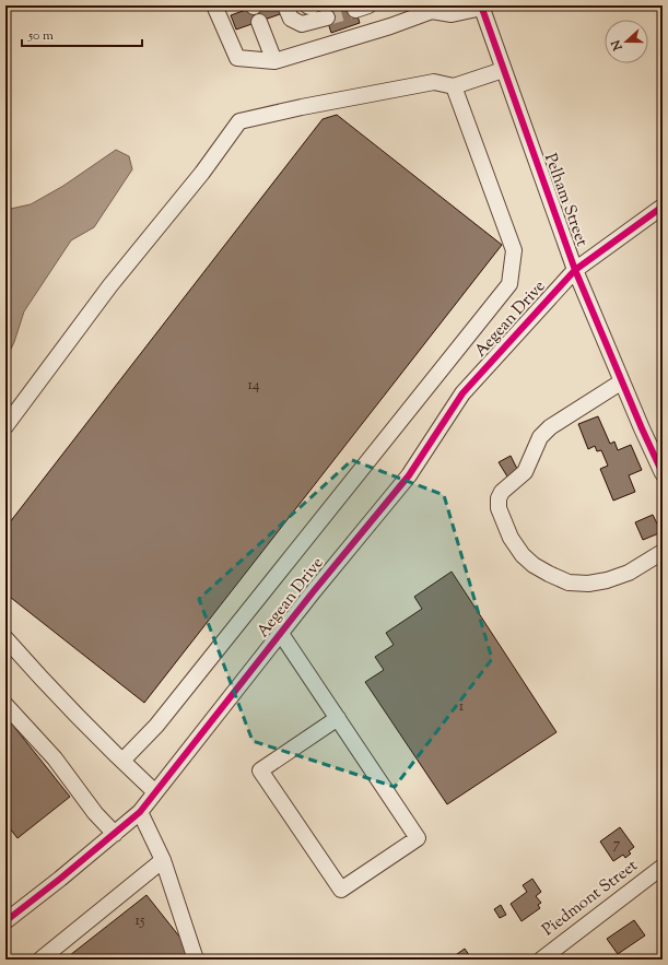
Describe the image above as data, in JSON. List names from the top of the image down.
{
  "streets": {
    "street": ["Pelham Street", "Aegean Drive", "Piedmont Street"]
  },
  "crossings": [
    ["Pelham Street", "Aegean Drive"]
  ],
  "house_numbers": [
    "14",
    "1",
    "7",
    "15"
  ],
  "scale_bar": "50 m",
  "north": "left"
}
